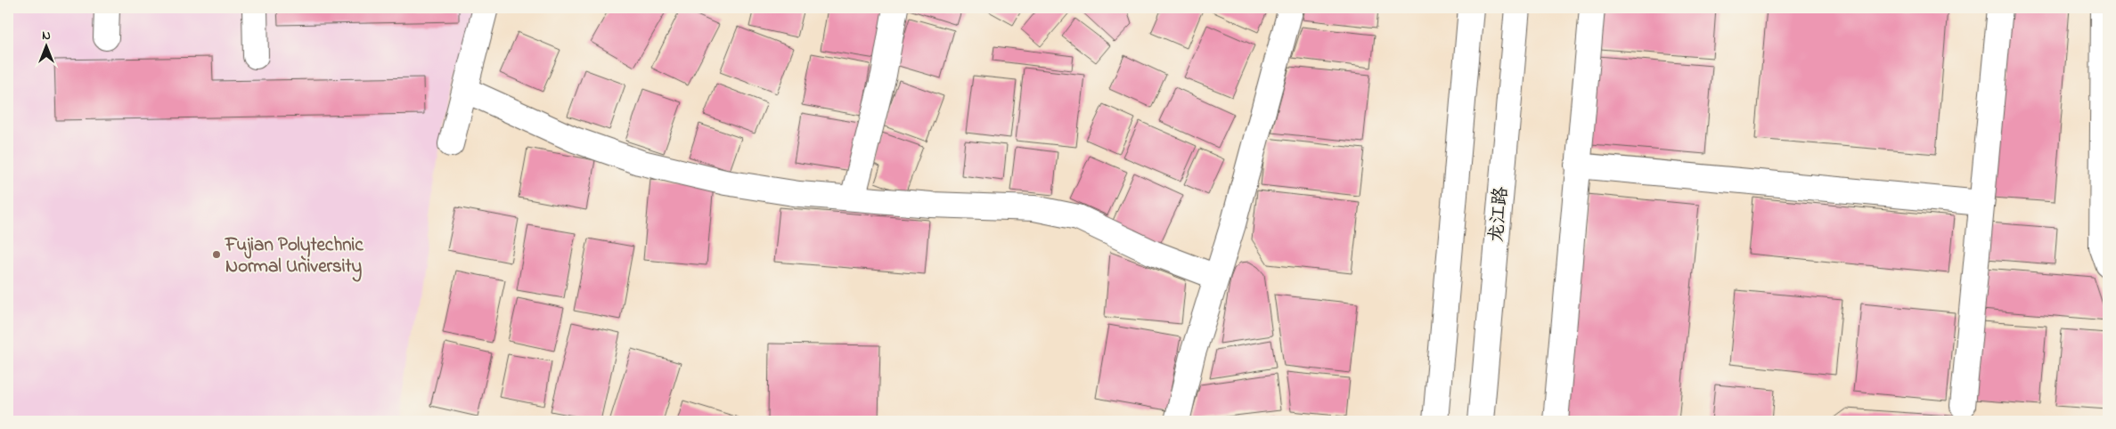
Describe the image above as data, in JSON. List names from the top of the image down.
{
  "streets": {
    "street": ["龙江路"]
  },
  "places": ["Fujian Polytechnic Normal University"],
  "north": "top"
}
